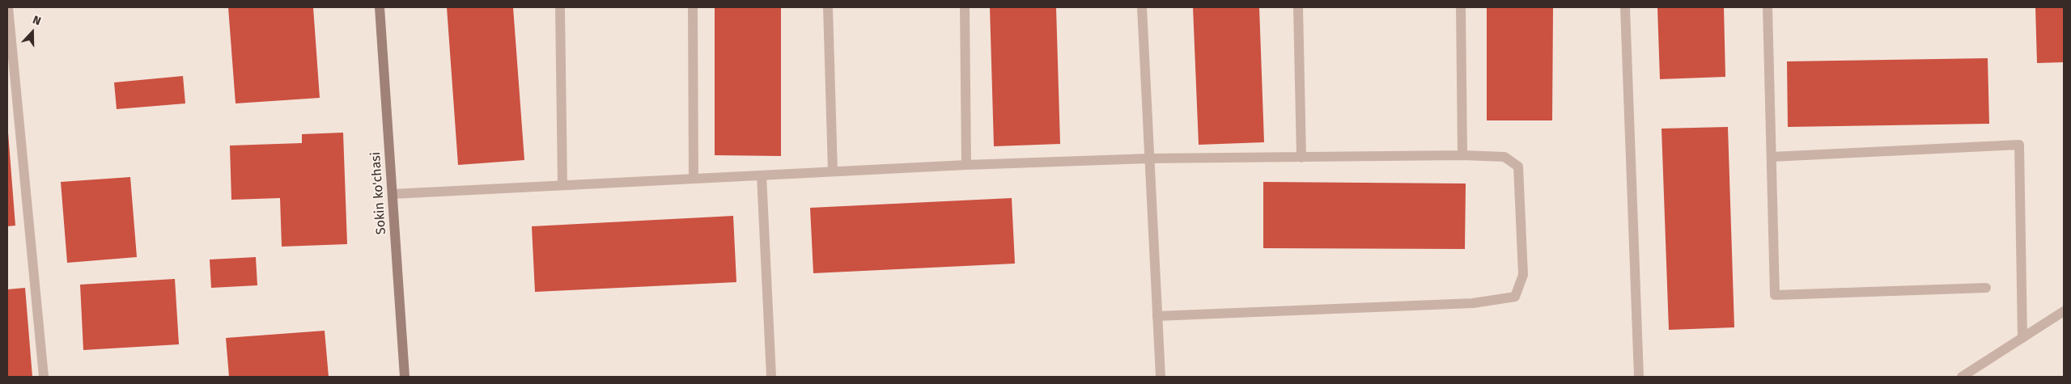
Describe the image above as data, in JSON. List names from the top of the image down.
{
  "streets": {
    "street": ["Sokin ko'chasi"]
  },
  "north": "top"
}
